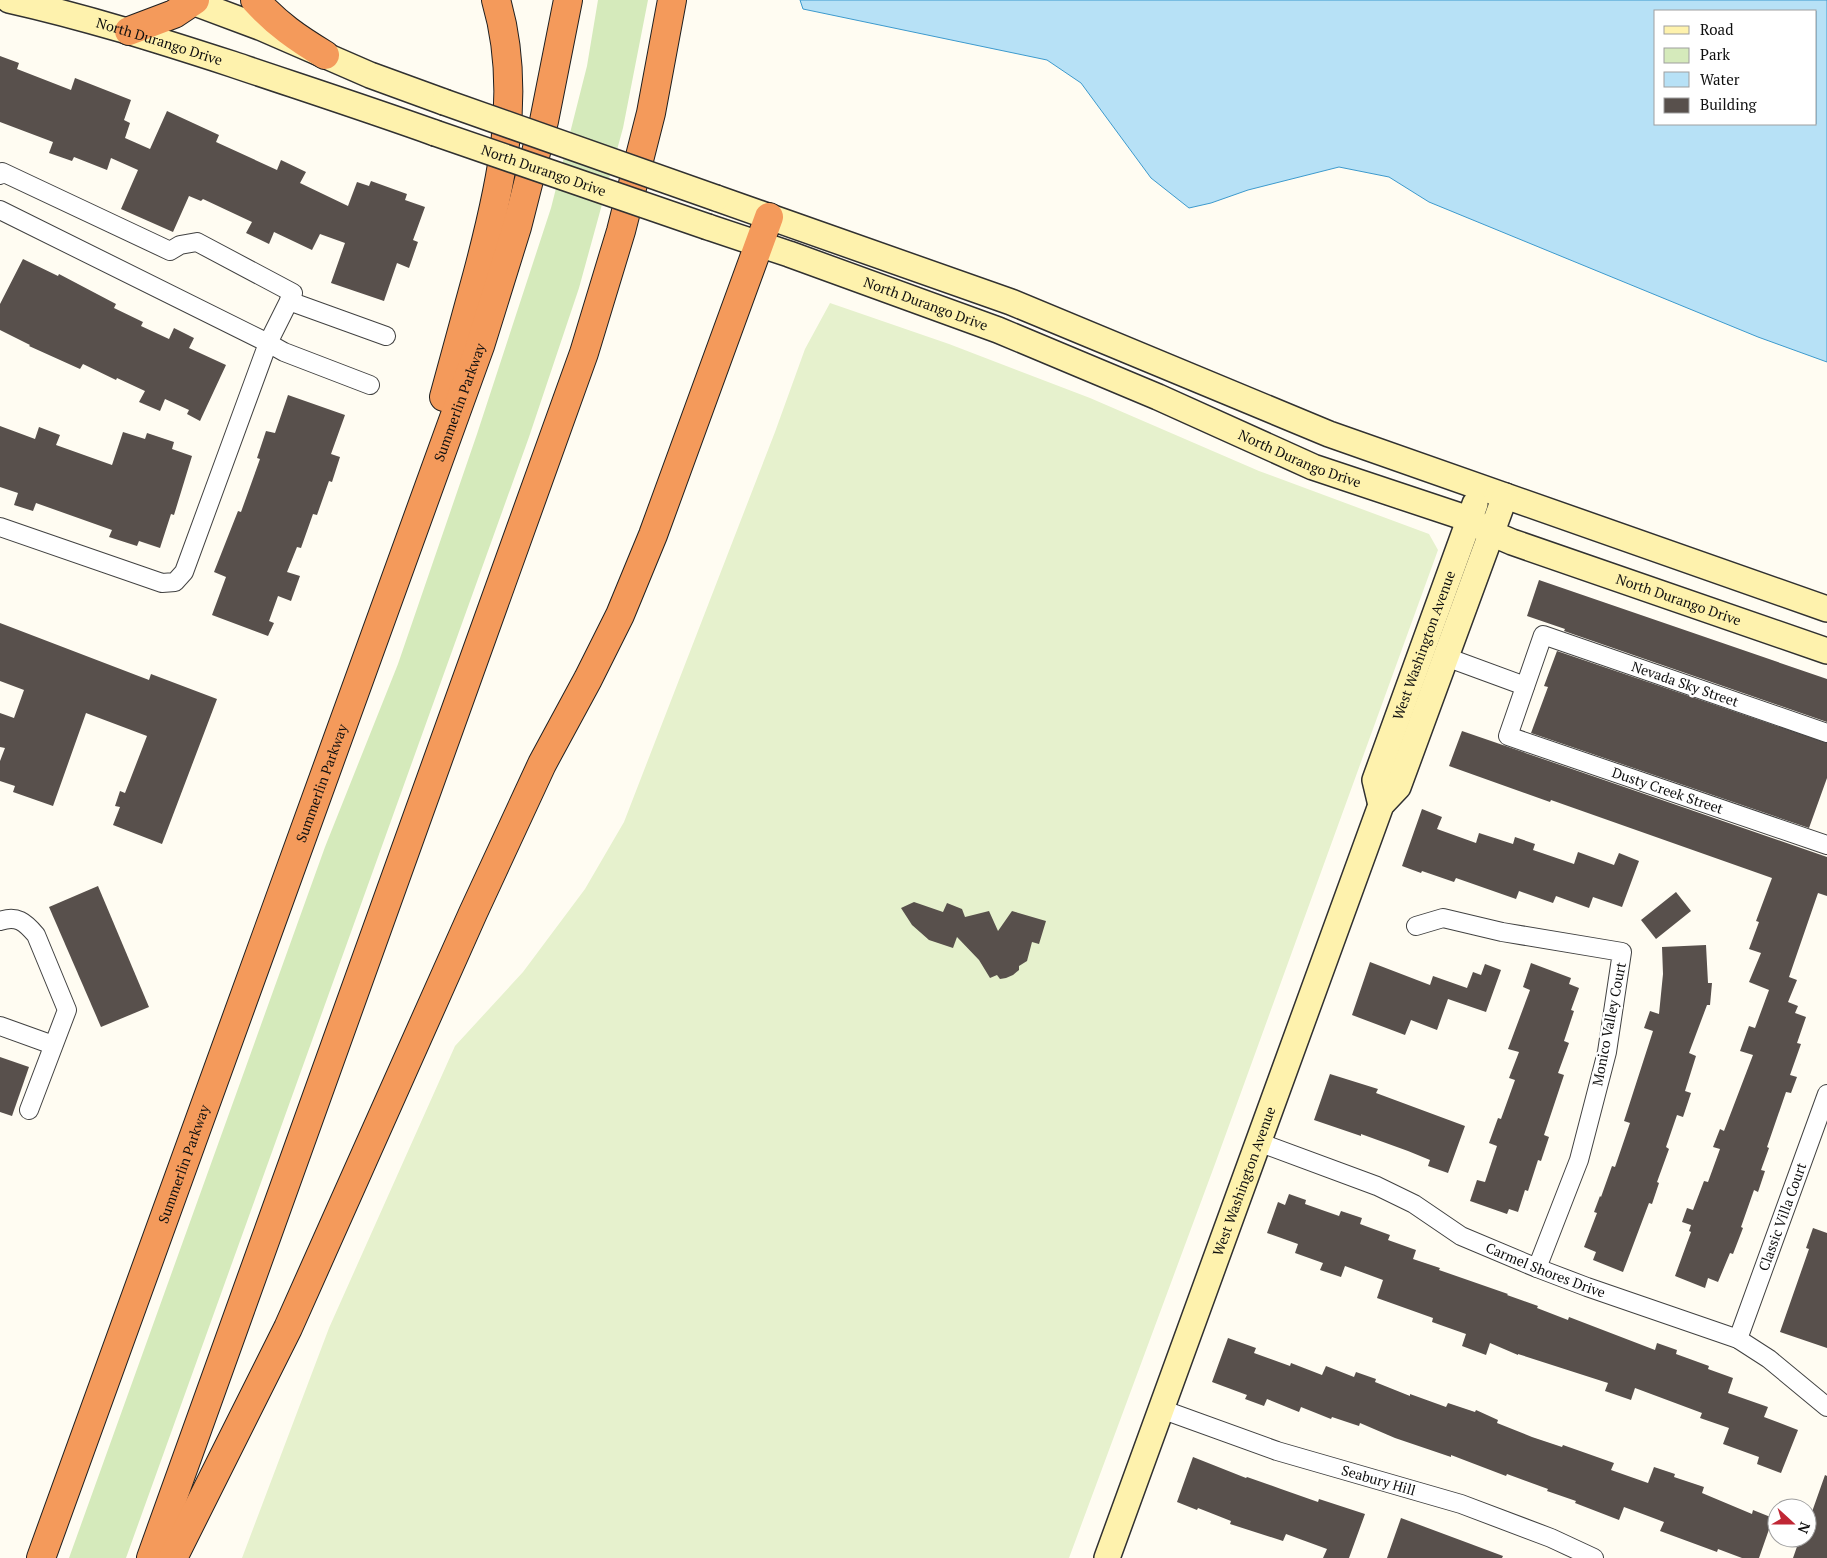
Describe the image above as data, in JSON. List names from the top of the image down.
{
  "streets": {
    "highway": ["Summerlin Parkway"],
    "main road": ["North Durango Drive", "West Washington Avenue"],
    "street": [
      "Nevada Sky Street",
      "Dusty Creek Street",
      "Monico Valley Court",
      "Classic Villa Court",
      "Carmel Shores Drive",
      "Seabury Hill"
    ]
  },
  "crossings": [
    ["North Durango Drive", "West Washington Avenue"],
    ["West Washington Avenue", "Carmel Shores Drive"],
    ["West Washington Avenue", "Seabury Hill"],
    ["Nevada Sky Street", "Dusty Creek Street"],
    ["Monico Valley Court", "Carmel Shores Drive"],
    ["Classic Villa Court", "Carmel Shores Drive"]
  ],
  "legend": [
    "Road",
    "Park",
    "Water",
    "Building"
  ],
  "north": "right"
}
